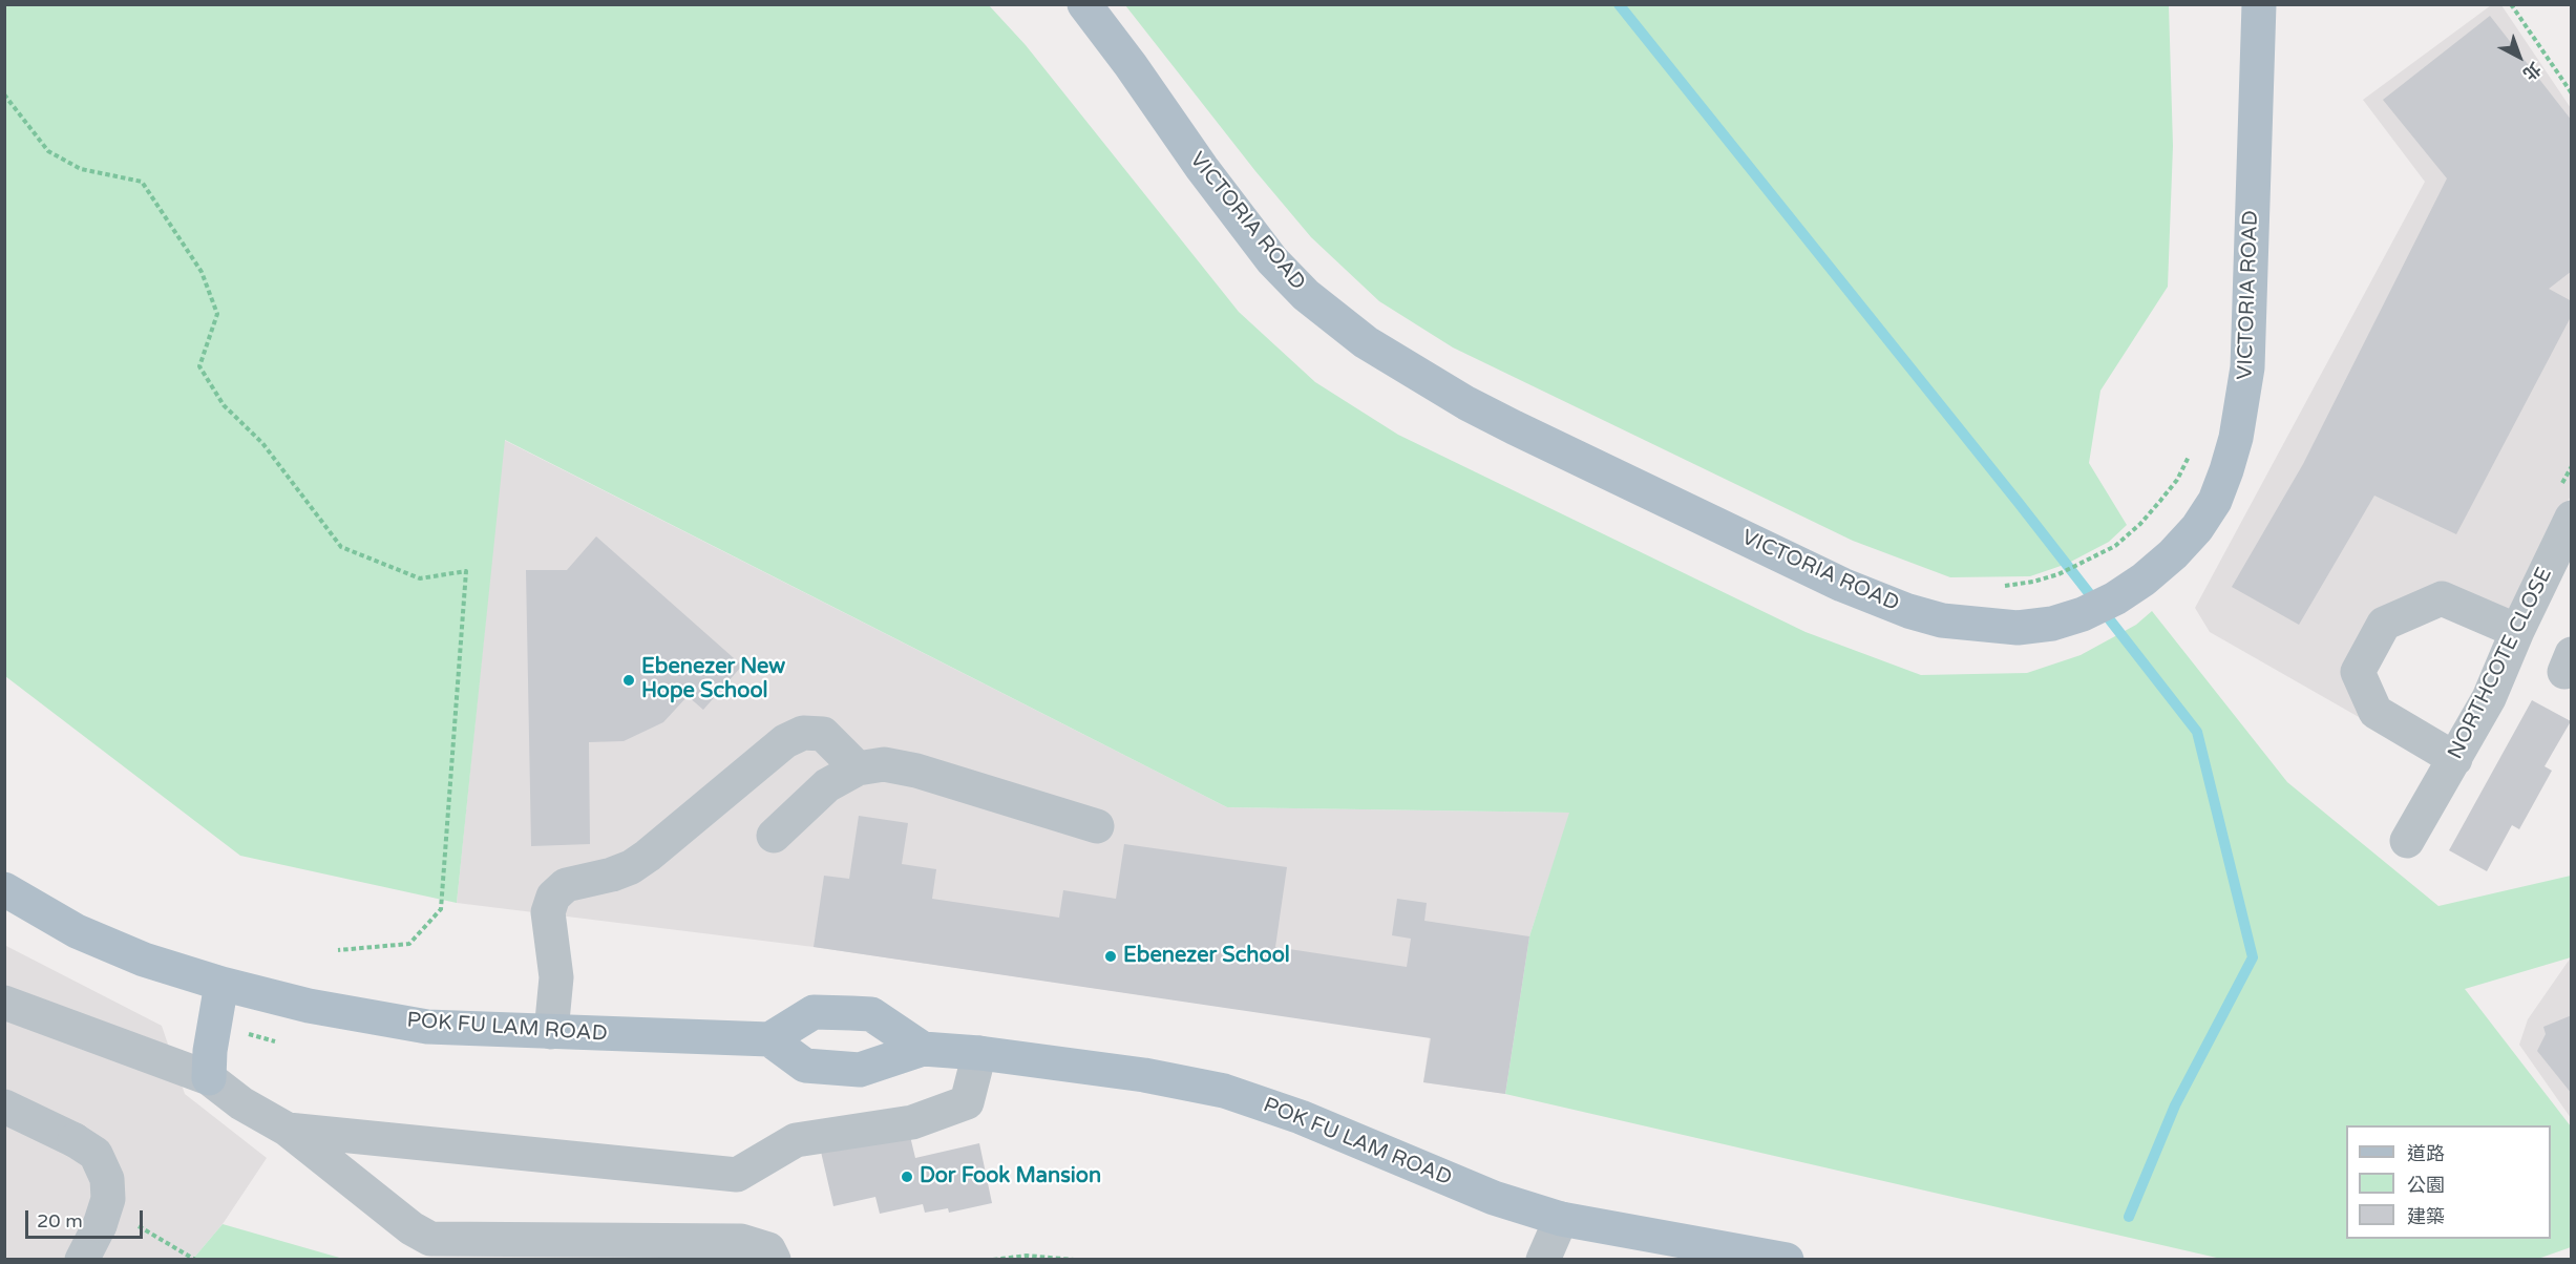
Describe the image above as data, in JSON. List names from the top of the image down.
{
  "streets": {
    "main road": ["VICTORIA ROAD", "POK FU LAM ROAD"],
    "street": ["NORTHCOTE CLOSE"]
  },
  "places": ["Ebenezer New Hope School", "Ebenezer School", "Dor Fook Mansion"],
  "legend": ["道路", "公園", "建築"],
  "scale_bar": "20 m",
  "north": "bottom right"
}
